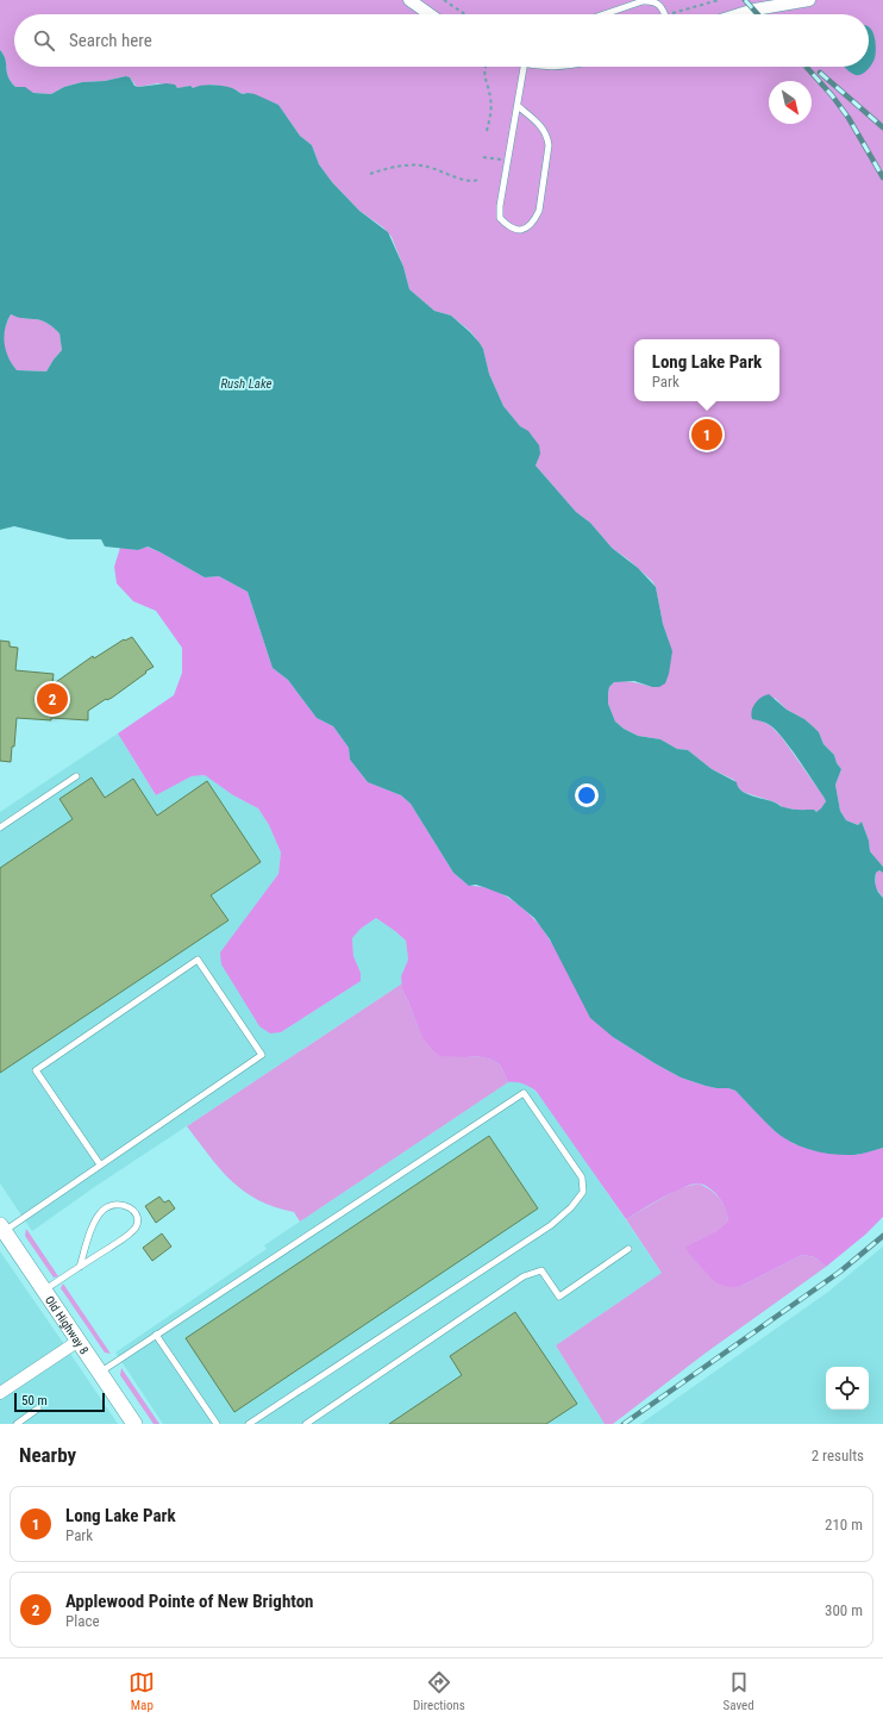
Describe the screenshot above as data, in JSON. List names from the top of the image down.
{
  "streets": {
    "street": ["Old Highway 8"]
  },
  "water": ["Rush Lake"],
  "scale_bar": "50 m",
  "north": "bottom right",
  "page": {
    "search": "Search here",
    "popup": ["Long Lake Park", "Park"],
    "pins": ["1", "2"],
    "scale": "50 m",
    "heading": ["Nearby", "2 results"],
    "list": [
      {
        "mark": "1",
        "name": "Long Lake Park",
        "note": "Park",
        "value": "210 m"
      },
      {
        "mark": "2",
        "name": "Applewood Pointe of New Brighton",
        "note": "Place",
        "value": "300 m"
      }
    ],
    "nav": ["Map", "Directions", "Saved"]
  }
}
